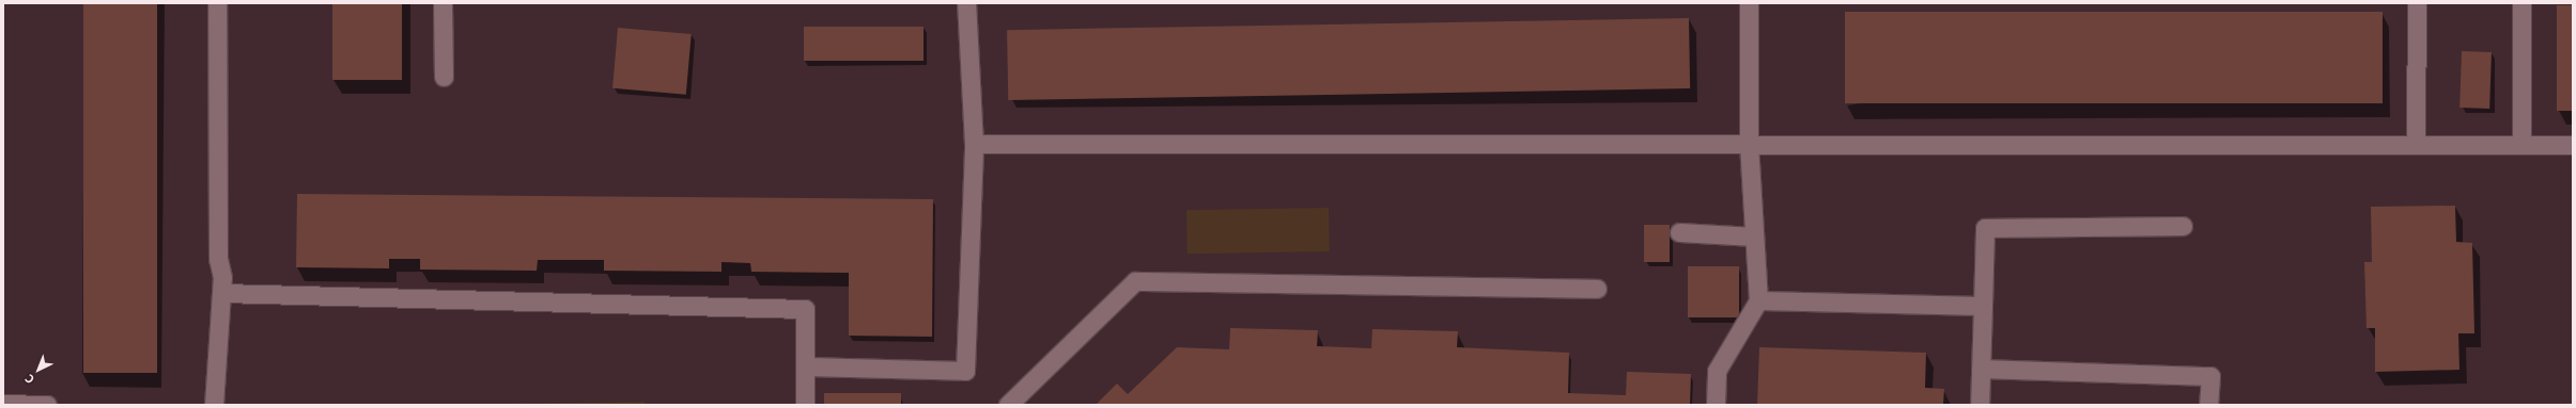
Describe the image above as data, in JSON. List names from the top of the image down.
{
  "north": "bottom left"
}
